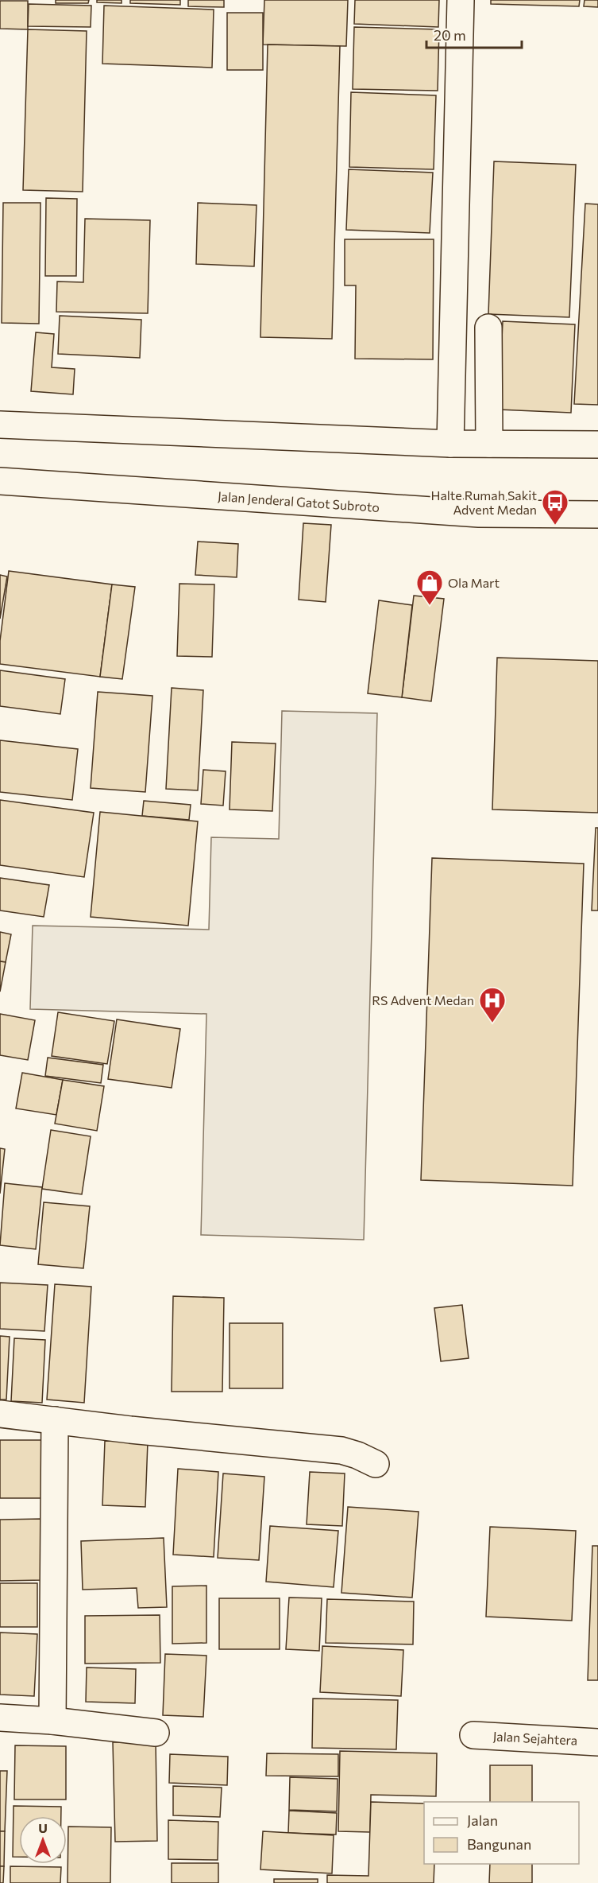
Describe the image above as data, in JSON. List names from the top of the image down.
{
  "streets": {
    "street": ["Jalan Jenderal Gatot Subroto", "Jalan Sejahtera"]
  },
  "places": {
    "bus stop": ["Halte Rumah Sakit Advent Medan"],
    "shop": ["Ola Mart"],
    "hospital": ["RS Advent Medan"]
  },
  "legend": ["Jalan", "Bangunan"],
  "scale_bar": "20 m",
  "north": "top"
}
